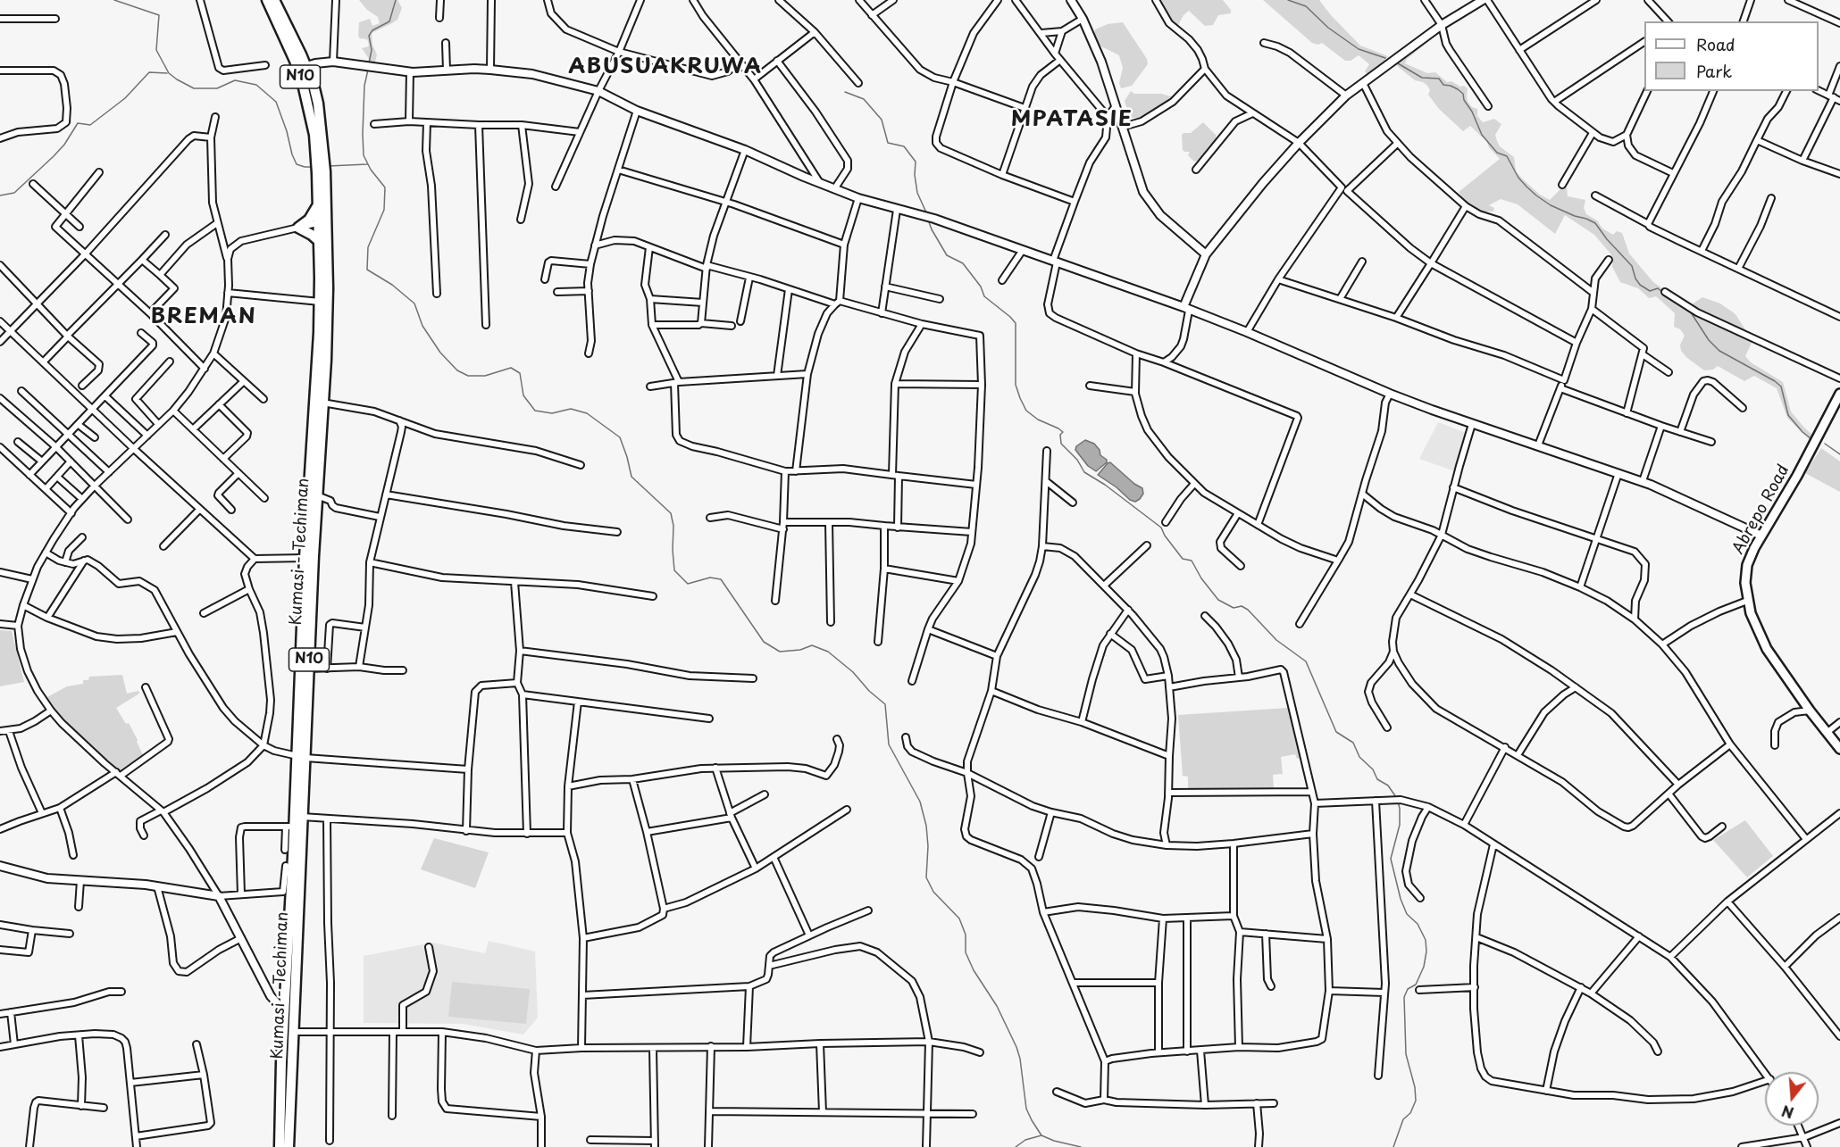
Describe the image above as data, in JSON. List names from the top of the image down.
{
  "streets": {
    "highway": ["N10", "Kumasi - Techiman"],
    "main road": ["Abrepo Road"]
  },
  "crossings": [
    ["N10", "Kumasi - Techiman"]
  ],
  "districts": ["ABUSUAKRUWA", "MPATASIE", "BREMAN"],
  "legend": ["Road", "Park"],
  "north": "bottom"
}
